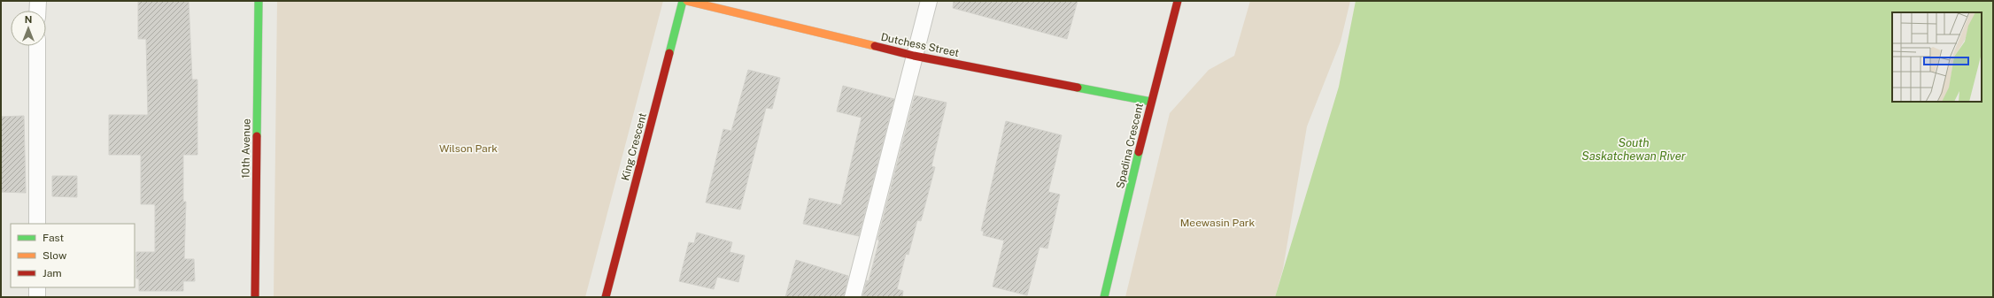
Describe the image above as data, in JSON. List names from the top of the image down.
{
  "streets": {
    "street": [
      "Dutchess Street",
      "Spadina Crescent",
      "King Crescent",
      "10th Avenue"
    ]
  },
  "crossings": [
    ["Dutchess Street", "Spadina Crescent"]
  ],
  "water": ["South Saskatchewan River"],
  "parks": ["Wilson Park", "Meewasin Park"],
  "legend": ["Fast", "Slow", "Jam"],
  "north": "top"
}
